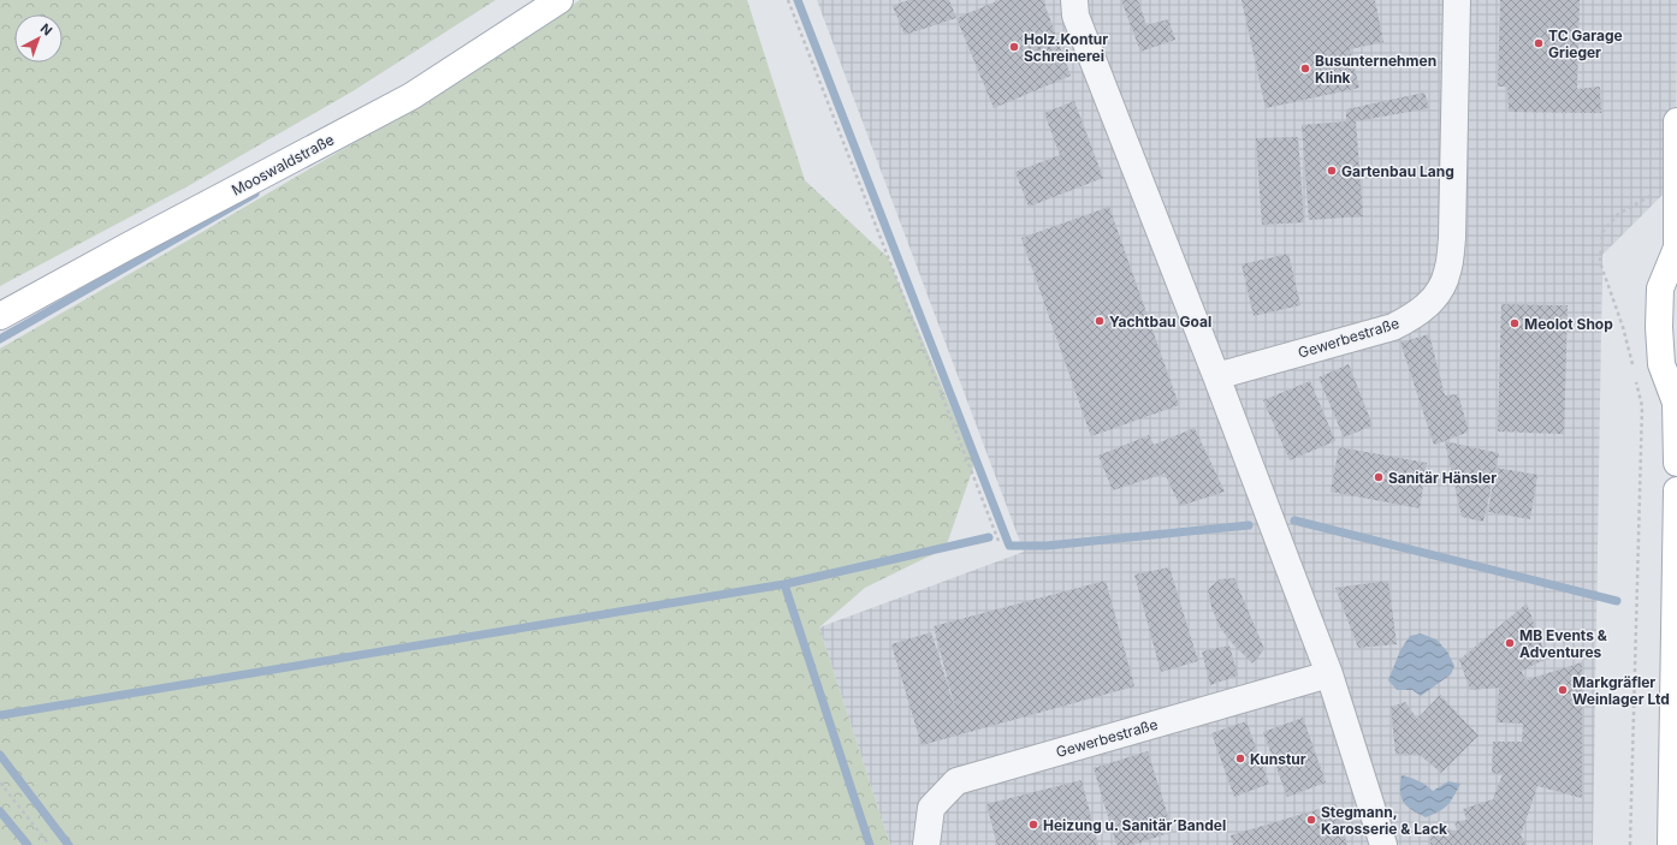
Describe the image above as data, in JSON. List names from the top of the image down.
{
  "streets": {
    "main road": ["Mooswaldstraße"],
    "street": ["Gewerbestraße"]
  },
  "places": [
    "TC Garage Grieger",
    "Holz.Kontur Schreinerei",
    "Busunternehmen Klink",
    "Gartenbau Lang",
    "Yachtbau Goal",
    "Meolot Shop",
    "Sanitär Hänsler",
    "MB Events & Adventures",
    "Markgräfler Weinlager Ltd",
    "Kunstur",
    "Stegmann, Karosserie & Lack",
    "Heizung u. Sanitär´Bandel"
  ],
  "north": "top right"
}
